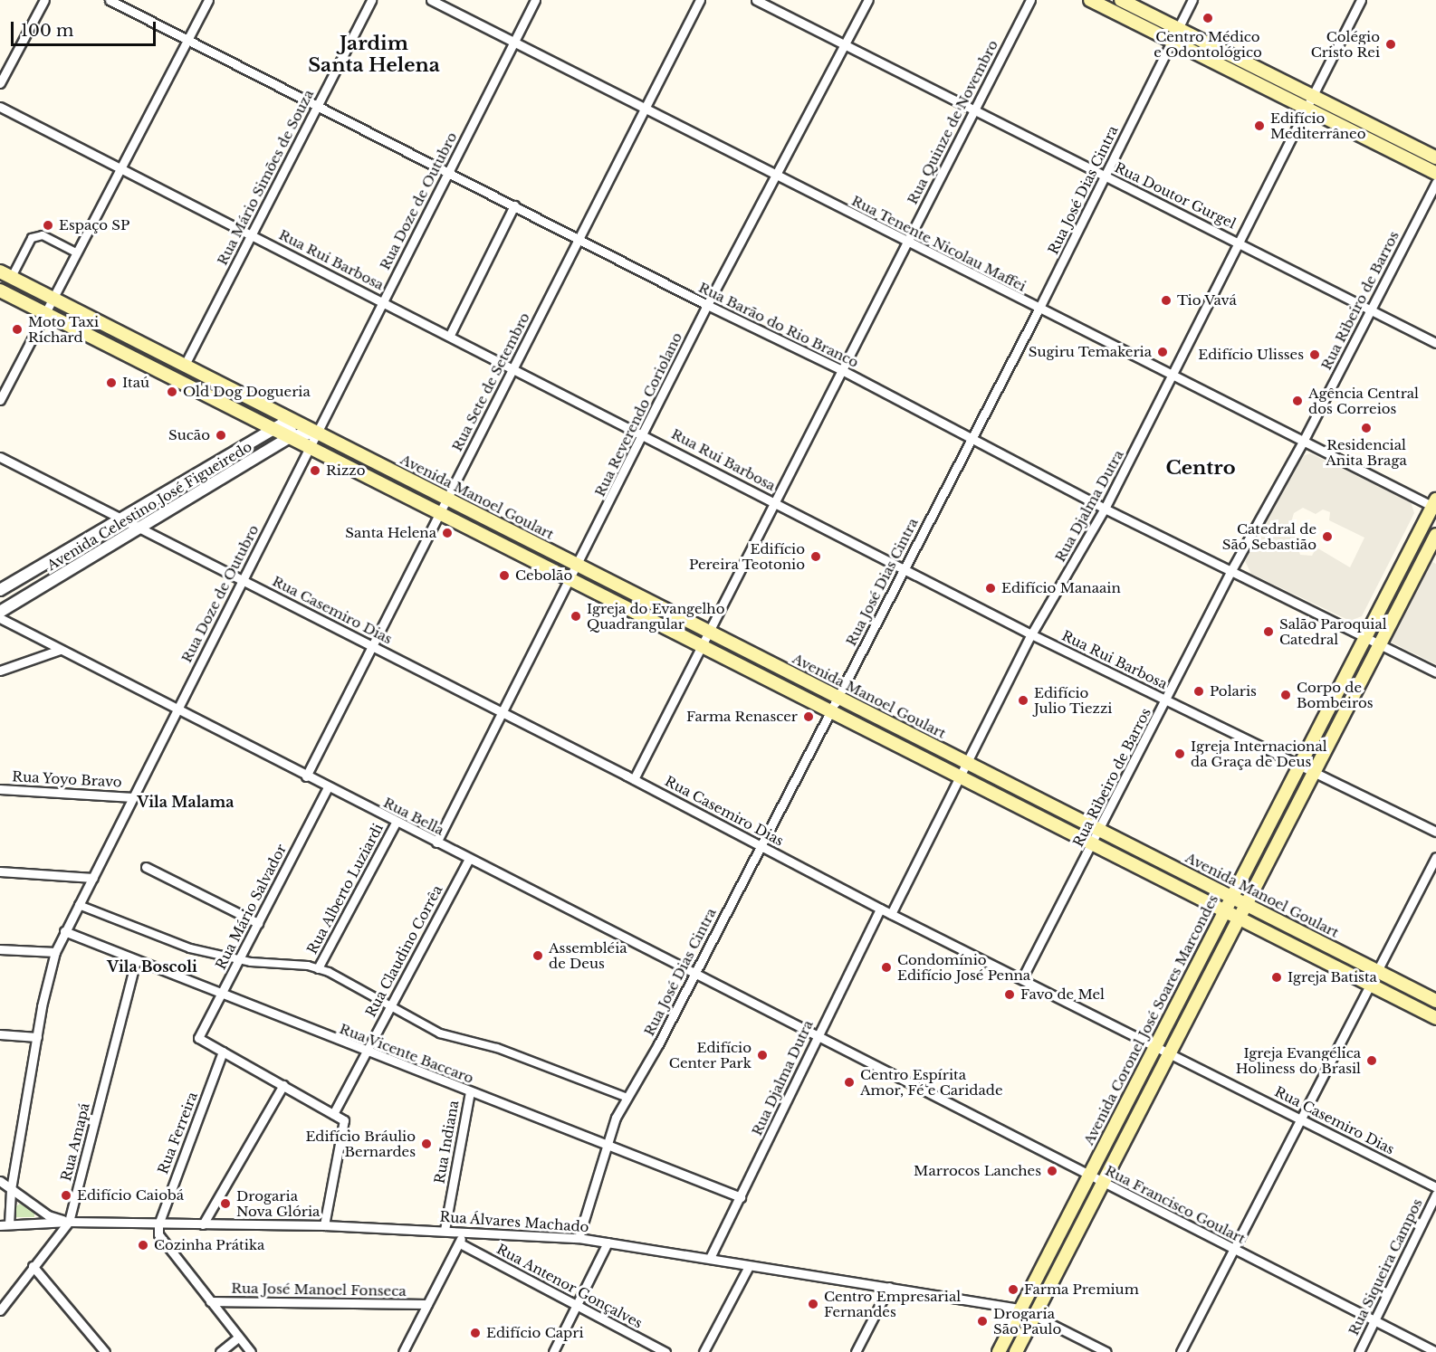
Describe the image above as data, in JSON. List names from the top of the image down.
{
  "streets": {
    "main road": ["Avenida Manoel Goulart", "Avenida Coronel José Soares Marcondes"],
    "street": [
      "Rua Quinze de Novembro",
      "Rua Mário Simões de Souza",
      "Rua José Dias Cintra",
      "Rua Doutor Gurgel",
      "Rua Doze de Outubro",
      "Rua Tenente Nicolau Maffei",
      "Rua Rui Barbosa",
      "Rua Ribeiro de Barros",
      "Rua Barão do Rio Branco",
      "Rua Sete de Setembro",
      "Rua Reverendo Coriolano",
      "Avenida Celestino José Figueiredo",
      "Rua Djalma Dutra",
      "Rua Casemiro Dias",
      "Rua Yoyo Bravo",
      "Rua Bella",
      "Rua Alberto Luziardi",
      "Rua Mário Salvador",
      "Rua Claudino Corrêa",
      "Rua Vicente Baccaro",
      "Rua Ferreira",
      "Rua Amapá",
      "Rua Indiana",
      "Rua Francisco Goulart",
      "Rua Álvares Machado",
      "Rua Siqueira Campos",
      "Rua Antenor Gonçalves",
      "Rua José Manoel Fonseca"
    ]
  },
  "crossings": [
    ["Rua Quinze de Novembro", "Rua Doutor Gurgel"],
    ["Rua Quinze de Novembro", "Rua Tenente Nicolau Maffei"],
    ["Rua Quinze de Novembro", "Rua Rui Barbosa"],
    ["Rua Quinze de Novembro", "Rua Barão do Rio Branco"],
    ["Rua Quinze de Novembro", "Avenida Manoel Goulart"],
    ["Rua Quinze de Novembro", "Rua Casemiro Dias"],
    ["Rua Mário Simões de Souza", "Rua Rui Barbosa"],
    ["Rua Mário Simões de Souza", "Rua Barão do Rio Branco"],
    ["Rua Mário Simões de Souza", "Avenida Manoel Goulart"],
    ["Rua José Dias Cintra", "Rua Doutor Gurgel"],
    ["Rua José Dias Cintra", "Rua Tenente Nicolau Maffei"],
    ["Rua José Dias Cintra", "Rua Rui Barbosa"],
    ["Rua José Dias Cintra", "Rua Barão do Rio Branco"],
    ["Rua José Dias Cintra", "Avenida Manoel Goulart"],
    ["Rua José Dias Cintra", "Rua Casemiro Dias"],
    ["Rua José Dias Cintra", "Rua Bella"],
    ["Rua José Dias Cintra", "Rua Vicente Baccaro"],
    ["Rua José Dias Cintra", "Rua Álvares Machado"],
    ["Rua Doutor Gurgel", "Rua Ribeiro de Barros"],
    ["Rua Doutor Gurgel", "Rua Reverendo Coriolano"],
    ["Rua Doutor Gurgel", "Rua Djalma Dutra"],
    ["Rua Doze de Outubro", "Rua Tenente Nicolau Maffei"],
    ["Rua Doze de Outubro", "Rua Rui Barbosa"],
    ["Rua Doze de Outubro", "Rua Barão do Rio Branco"],
    ["Rua Doze de Outubro", "Avenida Manoel Goulart"],
    ["Rua Doze de Outubro", "Avenida Celestino José Figueiredo"],
    ["Rua Doze de Outubro", "Rua Casemiro Dias"],
    ["Rua Doze de Outubro", "Rua Yoyo Bravo"],
    ["Rua Doze de Outubro", "Rua Bella"],
    ["Rua Doze de Outubro", "Rua Vicente Baccaro"],
    ["Rua Doze de Outubro", "Rua Álvares Machado"],
    ["Rua Tenente Nicolau Maffei", "Rua Ribeiro de Barros"],
    ["Rua Tenente Nicolau Maffei", "Rua Sete de Setembro"],
    ["Rua Tenente Nicolau Maffei", "Rua Reverendo Coriolano"],
    ["Rua Tenente Nicolau Maffei", "Rua Djalma Dutra"],
    ["Rua Tenente Nicolau Maffei", "Avenida Coronel José Soares Marcondes"],
    ["Rua Rui Barbosa", "Rua Ribeiro de Barros"],
    ["Rua Rui Barbosa", "Rua Sete de Setembro"],
    ["Rua Rui Barbosa", "Rua Reverendo Coriolano"],
    ["Rua Rui Barbosa", "Rua Djalma Dutra"],
    ["Rua Rui Barbosa", "Avenida Coronel José Soares Marcondes"],
    ["Rua Ribeiro de Barros", "Rua Barão do Rio Branco"],
    ["Rua Ribeiro de Barros", "Avenida Manoel Goulart"],
    ["Rua Ribeiro de Barros", "Rua Casemiro Dias"],
    ["Rua Barão do Rio Branco", "Rua Sete de Setembro"],
    ["Rua Barão do Rio Branco", "Rua Reverendo Coriolano"],
    ["Rua Barão do Rio Branco", "Rua Djalma Dutra"],
    ["Rua Barão do Rio Branco", "Avenida Coronel José Soares Marcondes"],
    ["Rua Sete de Setembro", "Avenida Manoel Goulart"],
    ["Rua Sete de Setembro", "Rua Casemiro Dias"],
    ["Rua Sete de Setembro", "Rua Bella"],
    ["Rua Reverendo Coriolano", "Avenida Manoel Goulart"],
    ["Rua Reverendo Coriolano", "Rua Casemiro Dias"],
    ["Rua Reverendo Coriolano", "Rua Bella"],
    ["Avenida Manoel Goulart", "Avenida Celestino José Figueiredo"],
    ["Avenida Manoel Goulart", "Rua Djalma Dutra"],
    ["Avenida Manoel Goulart", "Avenida Coronel José Soares Marcondes"],
    ["Avenida Celestino José Figueiredo", "Rua Casemiro Dias"],
    ["Rua Djalma Dutra", "Rua Casemiro Dias"],
    ["Rua Djalma Dutra", "Rua Bella"],
    ["Rua Djalma Dutra", "Rua Vicente Baccaro"],
    ["Rua Djalma Dutra", "Rua Francisco Goulart"],
    ["Rua Djalma Dutra", "Rua Álvares Machado"],
    ["Rua Casemiro Dias", "Avenida Coronel José Soares Marcondes"],
    ["Rua Bella", "Rua Alberto Luziardi"],
    ["Rua Bella", "Rua Mário Salvador"],
    ["Rua Bella", "Rua Claudino Corrêa"],
    ["Rua Bella", "Rua Francisco Goulart"],
    ["Rua Mário Salvador", "Rua Vicente Baccaro"],
    ["Rua Mário Salvador", "Rua Ferreira"],
    ["Rua Claudino Corrêa", "Rua Vicente Baccaro"],
    ["Avenida Coronel José Soares Marcondes", "Rua Francisco Goulart"],
    ["Avenida Coronel José Soares Marcondes", "Rua Álvares Machado"],
    ["Rua Vicente Baccaro", "Rua Amapá"],
    ["Rua Vicente Baccaro", "Rua Indiana"],
    ["Rua Ferreira", "Rua Álvares Machado"],
    ["Rua Amapá", "Rua Álvares Machado"],
    ["Rua Indiana", "Rua Álvares Machado"],
    ["Rua Francisco Goulart", "Rua Siqueira Campos"]
  ],
  "districts": [
    "Jardim Santa Helena",
    "Centro",
    "Vila Malama",
    "Vila Boscoli"
  ],
  "places": [
    "Centro Médico e Odontológico",
    "Colégio Cristo Rei",
    "Edifício Mediterrâneo",
    "Espaço SP",
    "Tio Vavá",
    "Moto Taxi Richard",
    "Sugiru Temakeria",
    "Edifício Ulisses",
    "Itaú",
    "Old Dog Dogueria",
    "Agência Central dos Correios",
    "Residencial Anita Braga",
    "Sucão",
    "Rizzo",
    "Santa Helena",
    "Catedral de São Sebastião",
    "Edifício Pereira Teotonio",
    "Cebolão",
    "Edifício Manaain",
    "Igreja do Evangelho Quadrangular",
    "Salão Paroquial Catedral",
    "Polaris",
    "Corpo de Bombeiros",
    "Edifício Julio Tiezzi",
    "Farma Renascer",
    "Igreja Internacional da Graça de Deus",
    "Assembléia de Deus",
    "Condomínio Edifício José Penna",
    "Igreja Batista",
    "Favo de Mel",
    "Edifício Center Park",
    "Igreja Evangélica Holiness do Brasil",
    "Centro Espírita Amor, Fé e Caridade",
    "Edifício Bráulio Bernardes",
    "Marrocos Lanches",
    "Edifício Caiobá",
    "Drogaria Nova Glória",
    "Cozinha Prátika",
    "Farma Premium",
    "Centro Empresarial Fernandes",
    "Drogaria São Paulo",
    "Edifício Capri"
  ],
  "scale_bar": "100 m"
}
